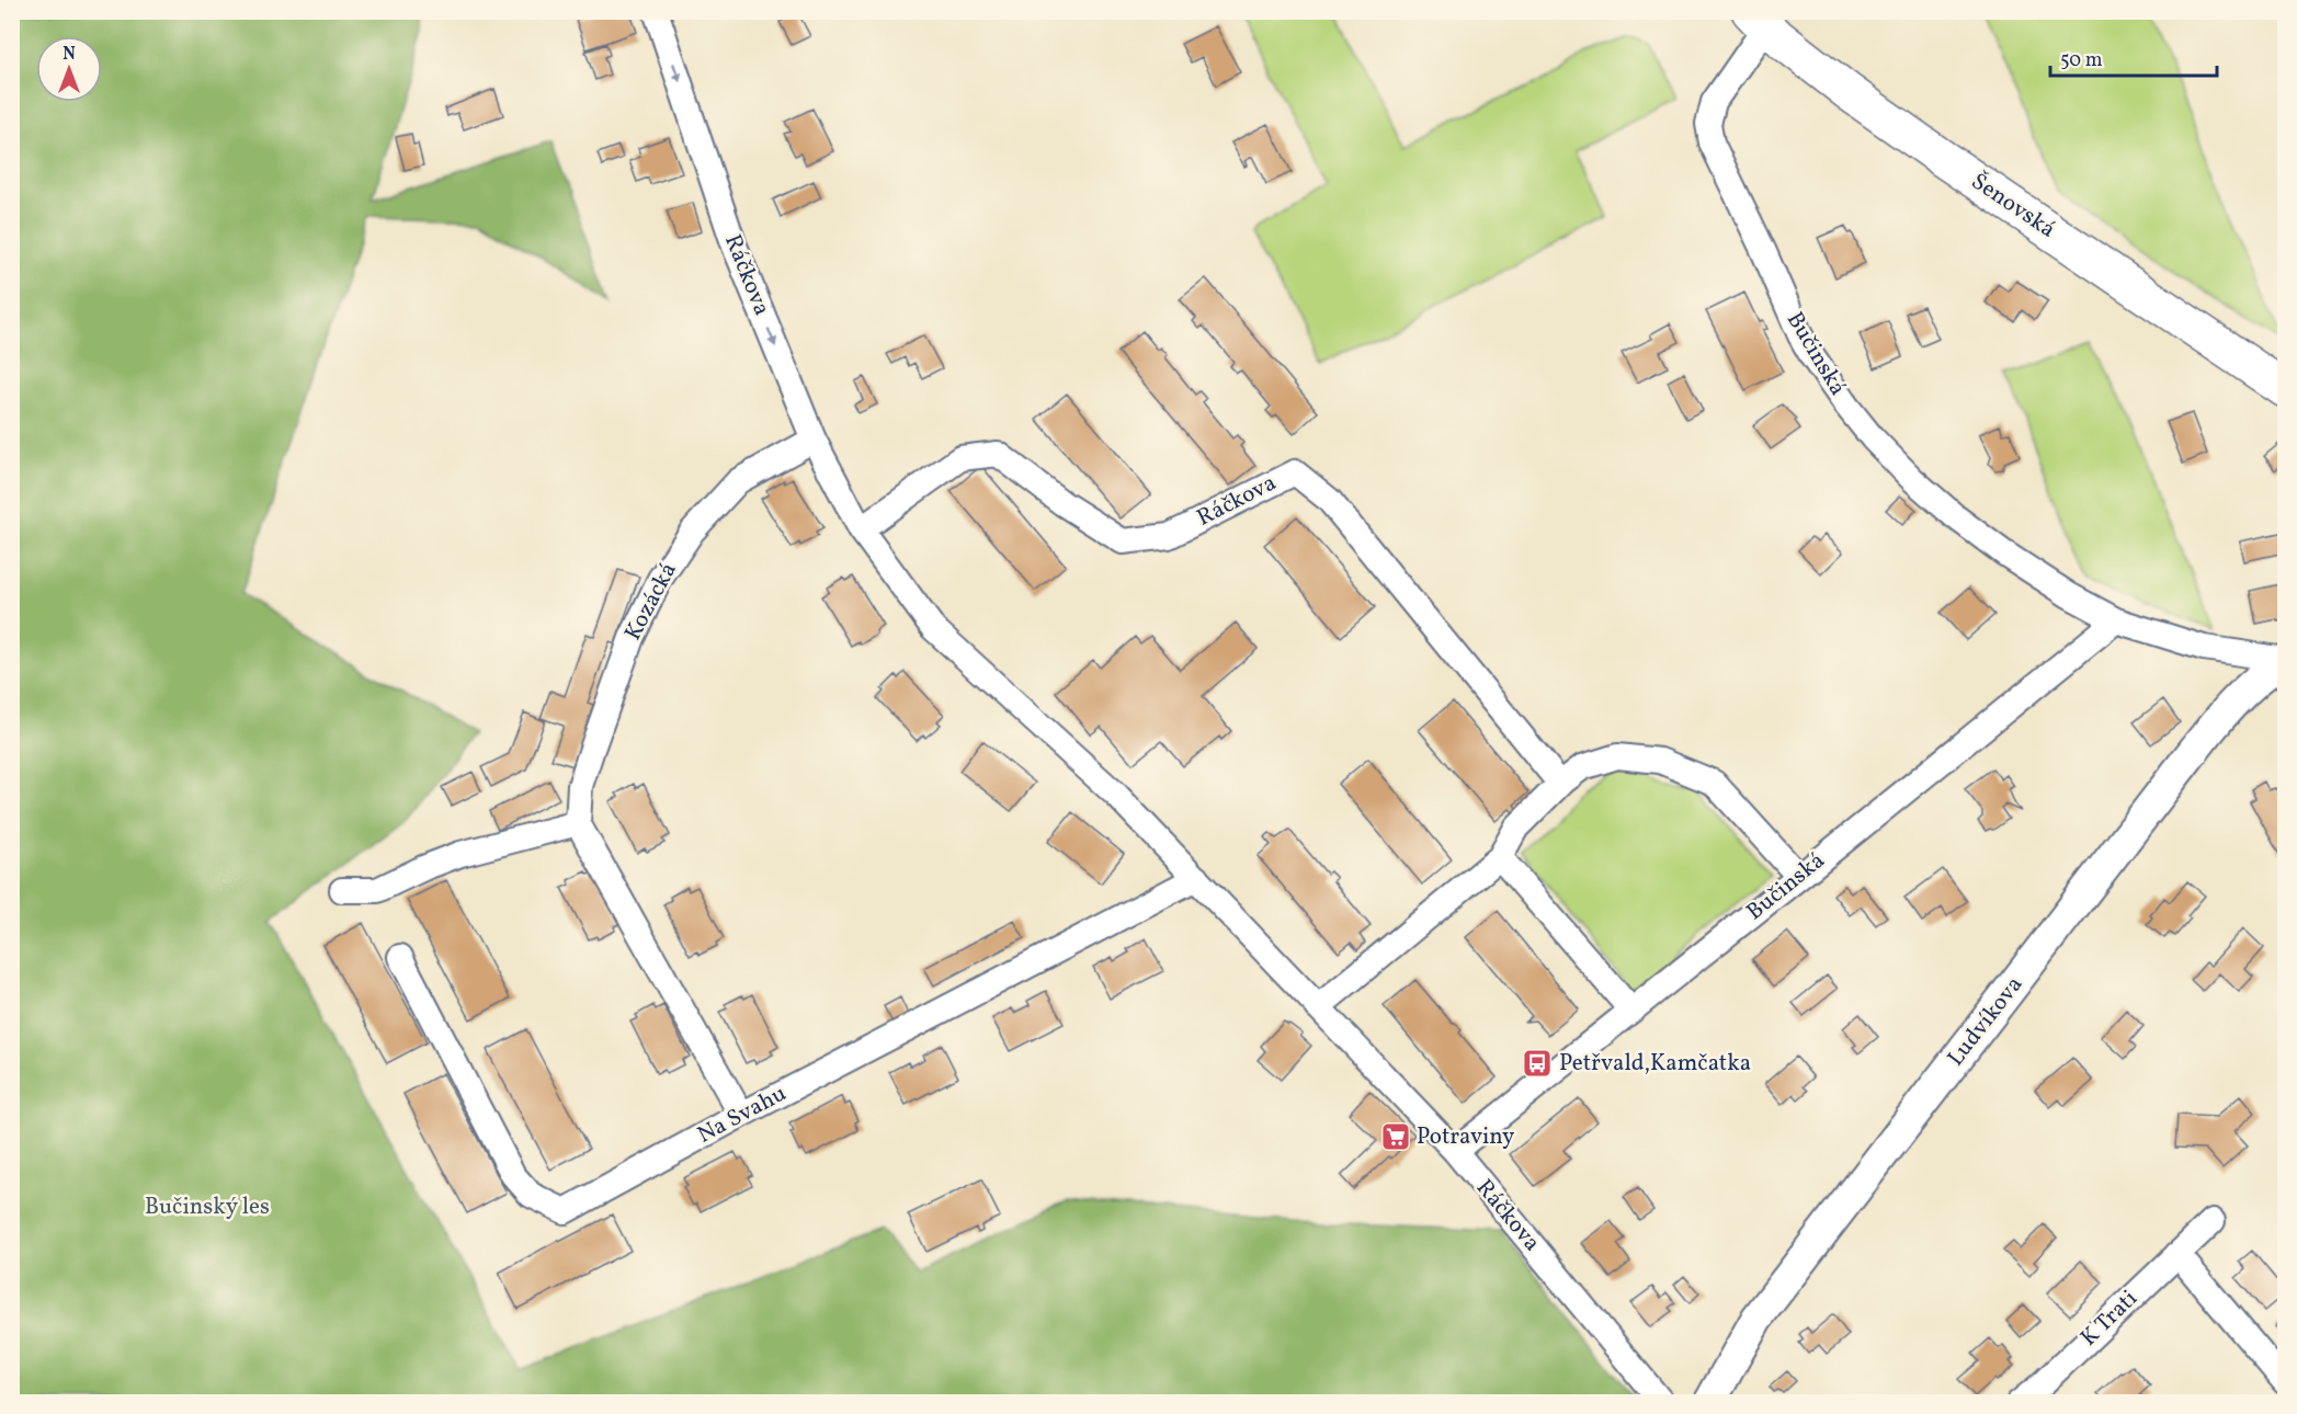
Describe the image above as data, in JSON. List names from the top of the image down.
{
  "streets": {
    "main road": ["Šenovská"],
    "street": [
      "Ráčkova",
      "Bučinská",
      "Kozácká",
      "Ludvíkova",
      "Na Svahu",
      "K Trati"
    ]
  },
  "crossings": [
    ["Šenovská", "Bučinská"],
    ["Ráčkova", "Bučinská"],
    ["Ráčkova", "Kozácká"],
    ["Ráčkova", "Na Svahu"],
    ["Bučinská", "Ludvíkova"]
  ],
  "parks": ["Bučinský les"],
  "places": {
    "bus stop": ["Petřvald,Kamčatka"],
    "supermarket": ["Potraviny"]
  },
  "scale_bar": "50 m",
  "north": "top"
}
